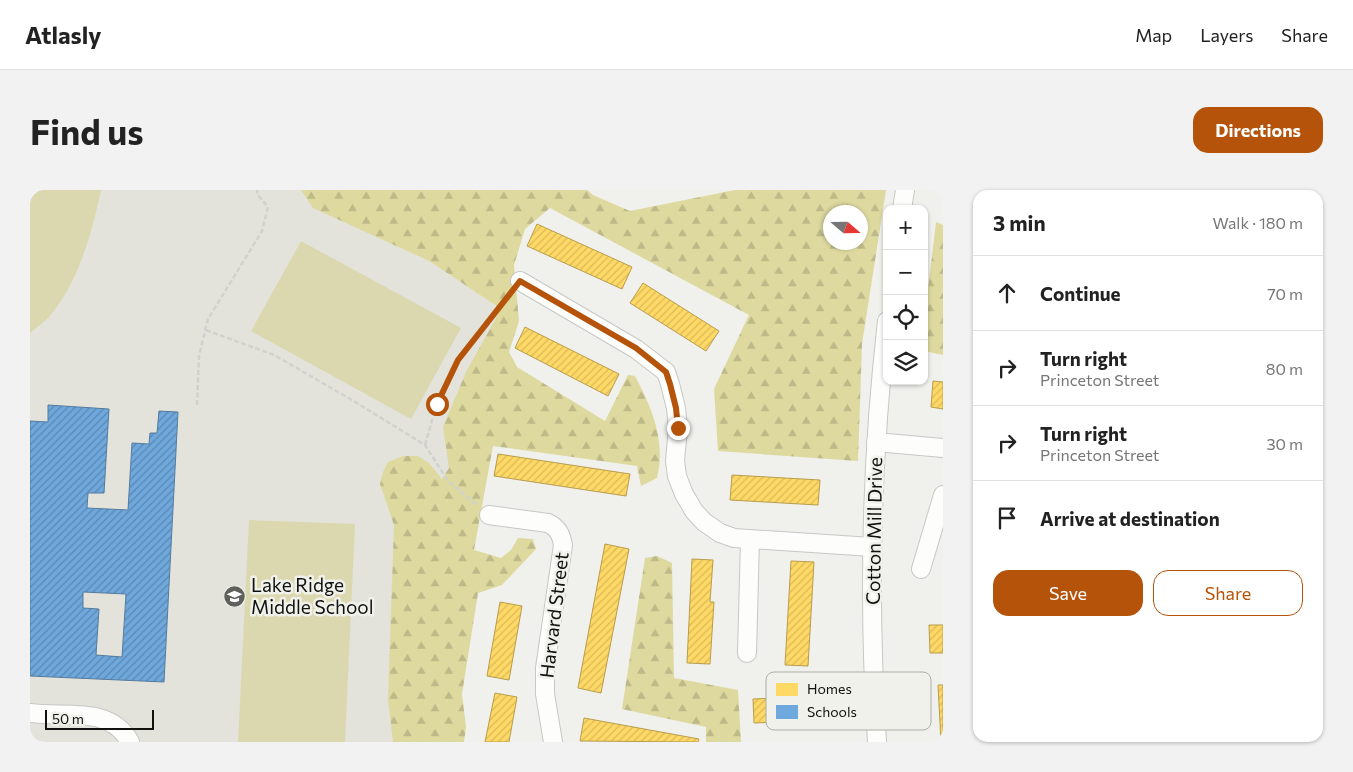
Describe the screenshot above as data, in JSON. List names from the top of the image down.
{
  "streets": {
    "street": ["Cotton Mill Drive", "Harvard Street"]
  },
  "places": {
    "school or university": ["Lake Ridge Middle School"]
  },
  "legend": ["Homes", "Schools"],
  "scale_bar": "50 m",
  "north": "right",
  "page": {
    "header": "Atlasly",
    "nav": ["Map", "Layers", "Share"],
    "buttons": [
      "Directions",
      ["Save", "Share"]
    ],
    "title": "Find us",
    "heading": ["3 min", "Walk · 180 m"],
    "map_buttons": ["+", "−"],
    "list": [
      ["Continue", "70 m"],
      ["Turn right", "Princeton Street", "80 m"],
      ["Turn right", "Princeton Street", "30 m"],
      "Arrive at destination"
    ],
    "scale": "50 m"
  }
}
